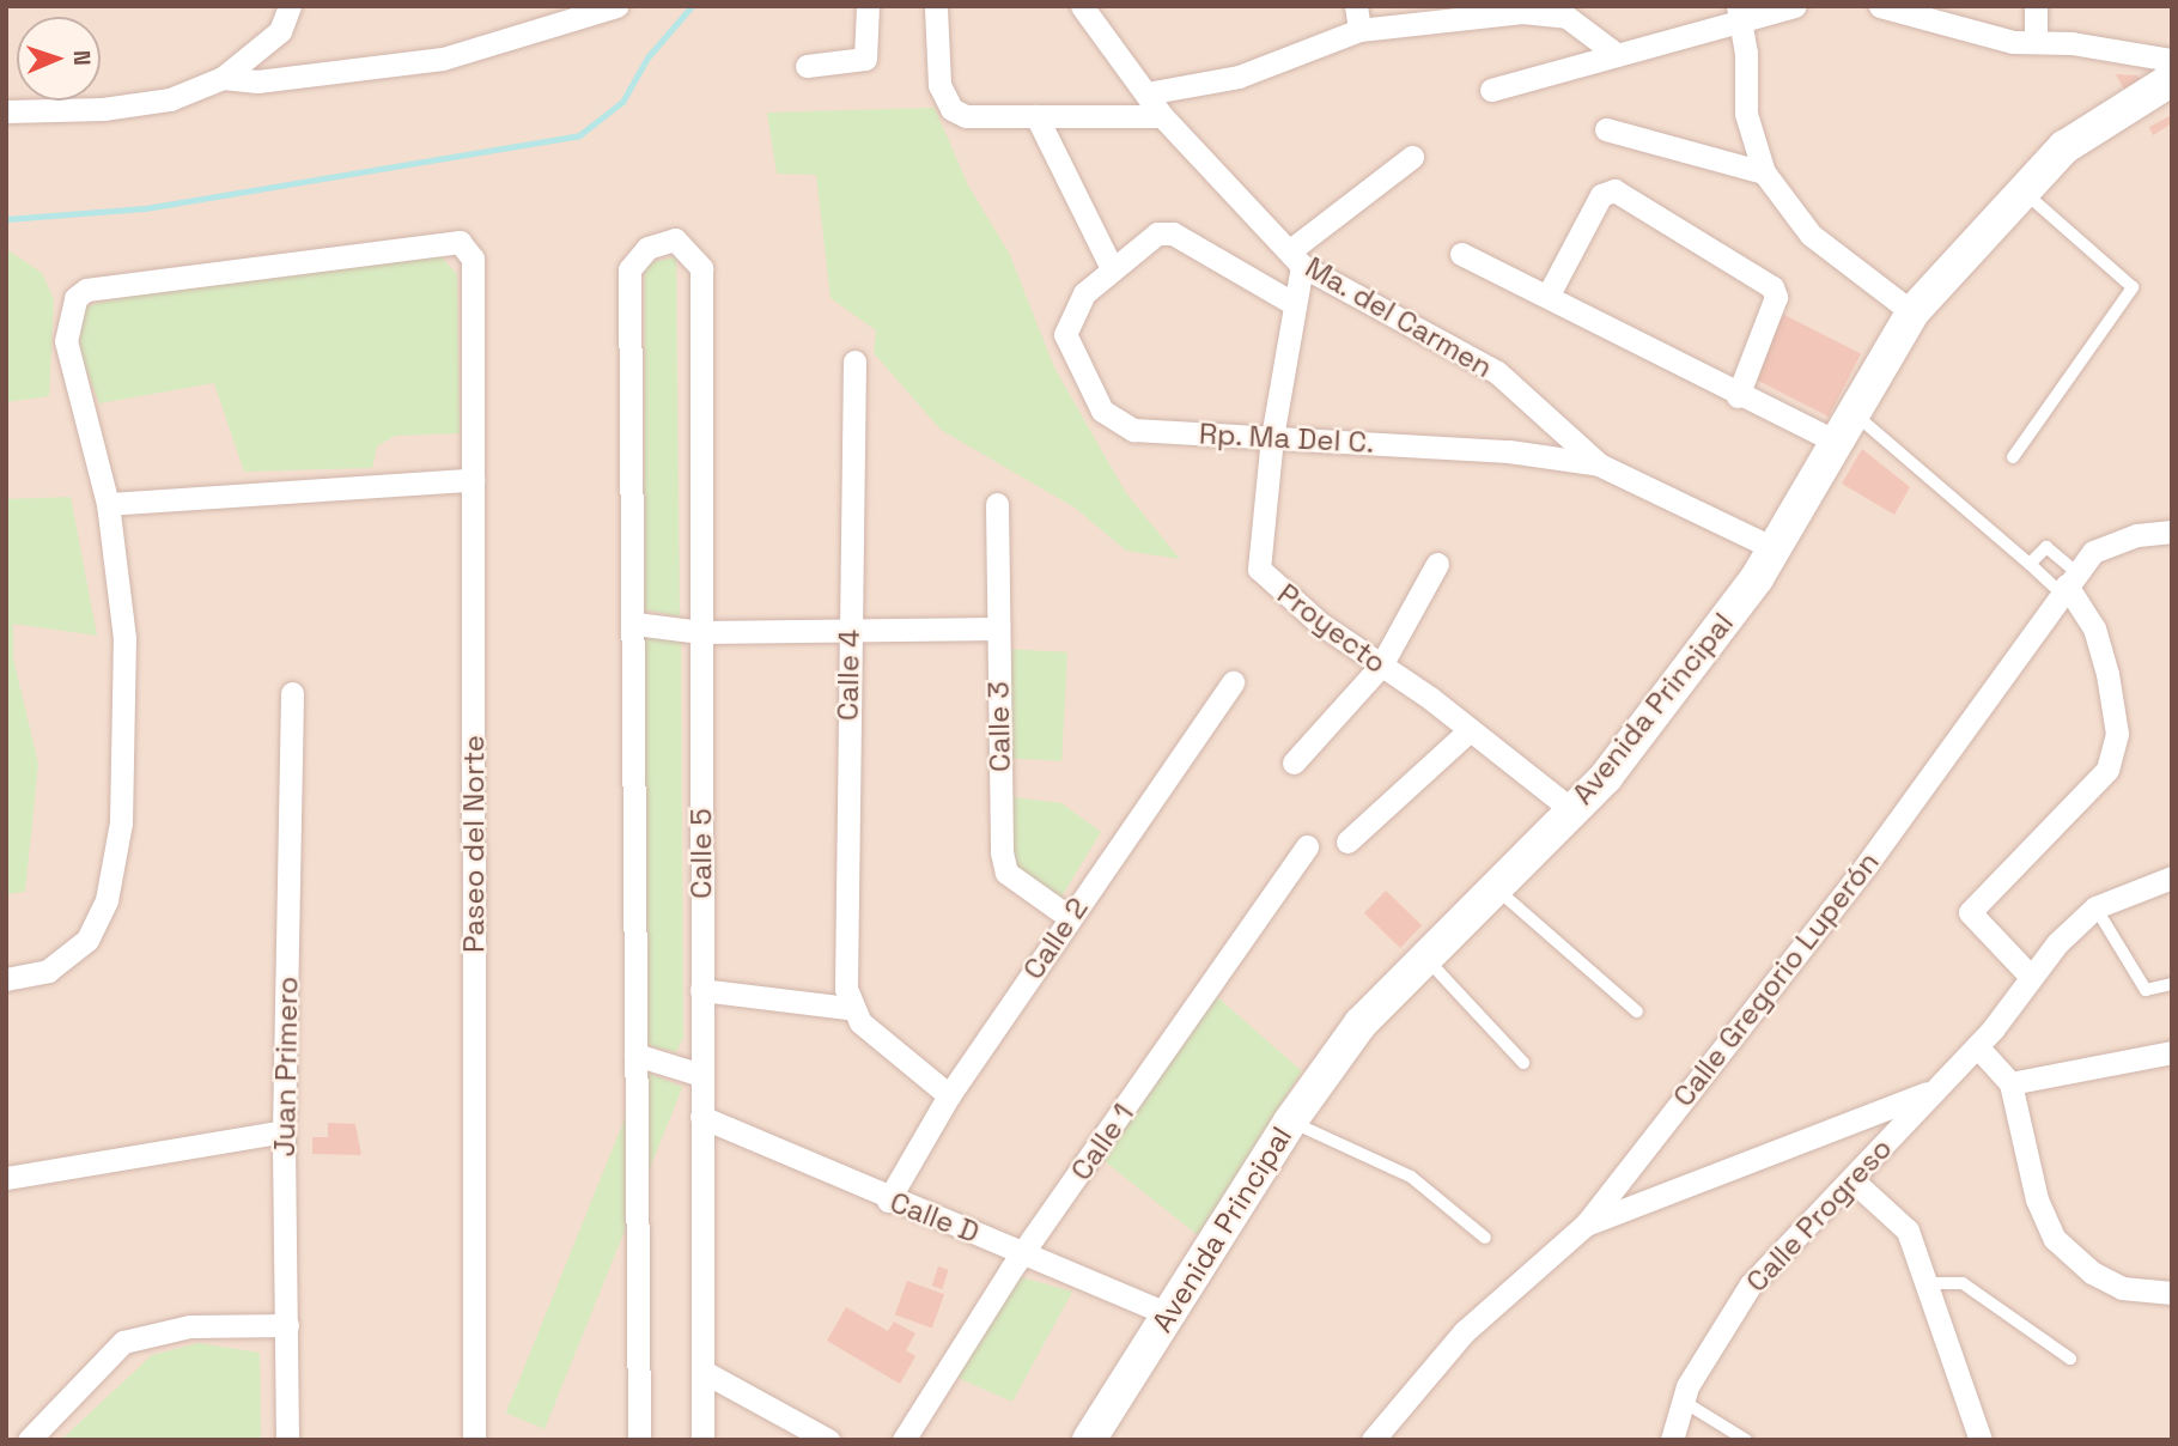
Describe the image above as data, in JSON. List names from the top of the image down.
{
  "streets": {
    "street": [
      "Ma. del Carmen",
      "Rp. Ma Del C.",
      "Proyecto",
      "Calle 4",
      "Avenida Principal",
      "Calle 3",
      "Paseo del Norte",
      "Calle 5",
      "Calle 2",
      "Calle Gregorio Luperón",
      "Juan Primero",
      "Calle 1",
      "Calle Progreso",
      "Calle D"
    ]
  },
  "crossings": [
    ["Ma. del Carmen", "Rp. Ma Del C."],
    ["Ma. del Carmen", "Proyecto"],
    ["Rp. Ma Del C.", "Proyecto"],
    ["Proyecto", "Avenida Principal"],
    ["Avenida Principal", "Calle D"],
    ["Calle 3", "Calle 2"],
    ["Calle 5", "Calle D"],
    ["Calle 2", "Calle D"],
    ["Calle 1", "Calle D"]
  ],
  "north": "right"
}
